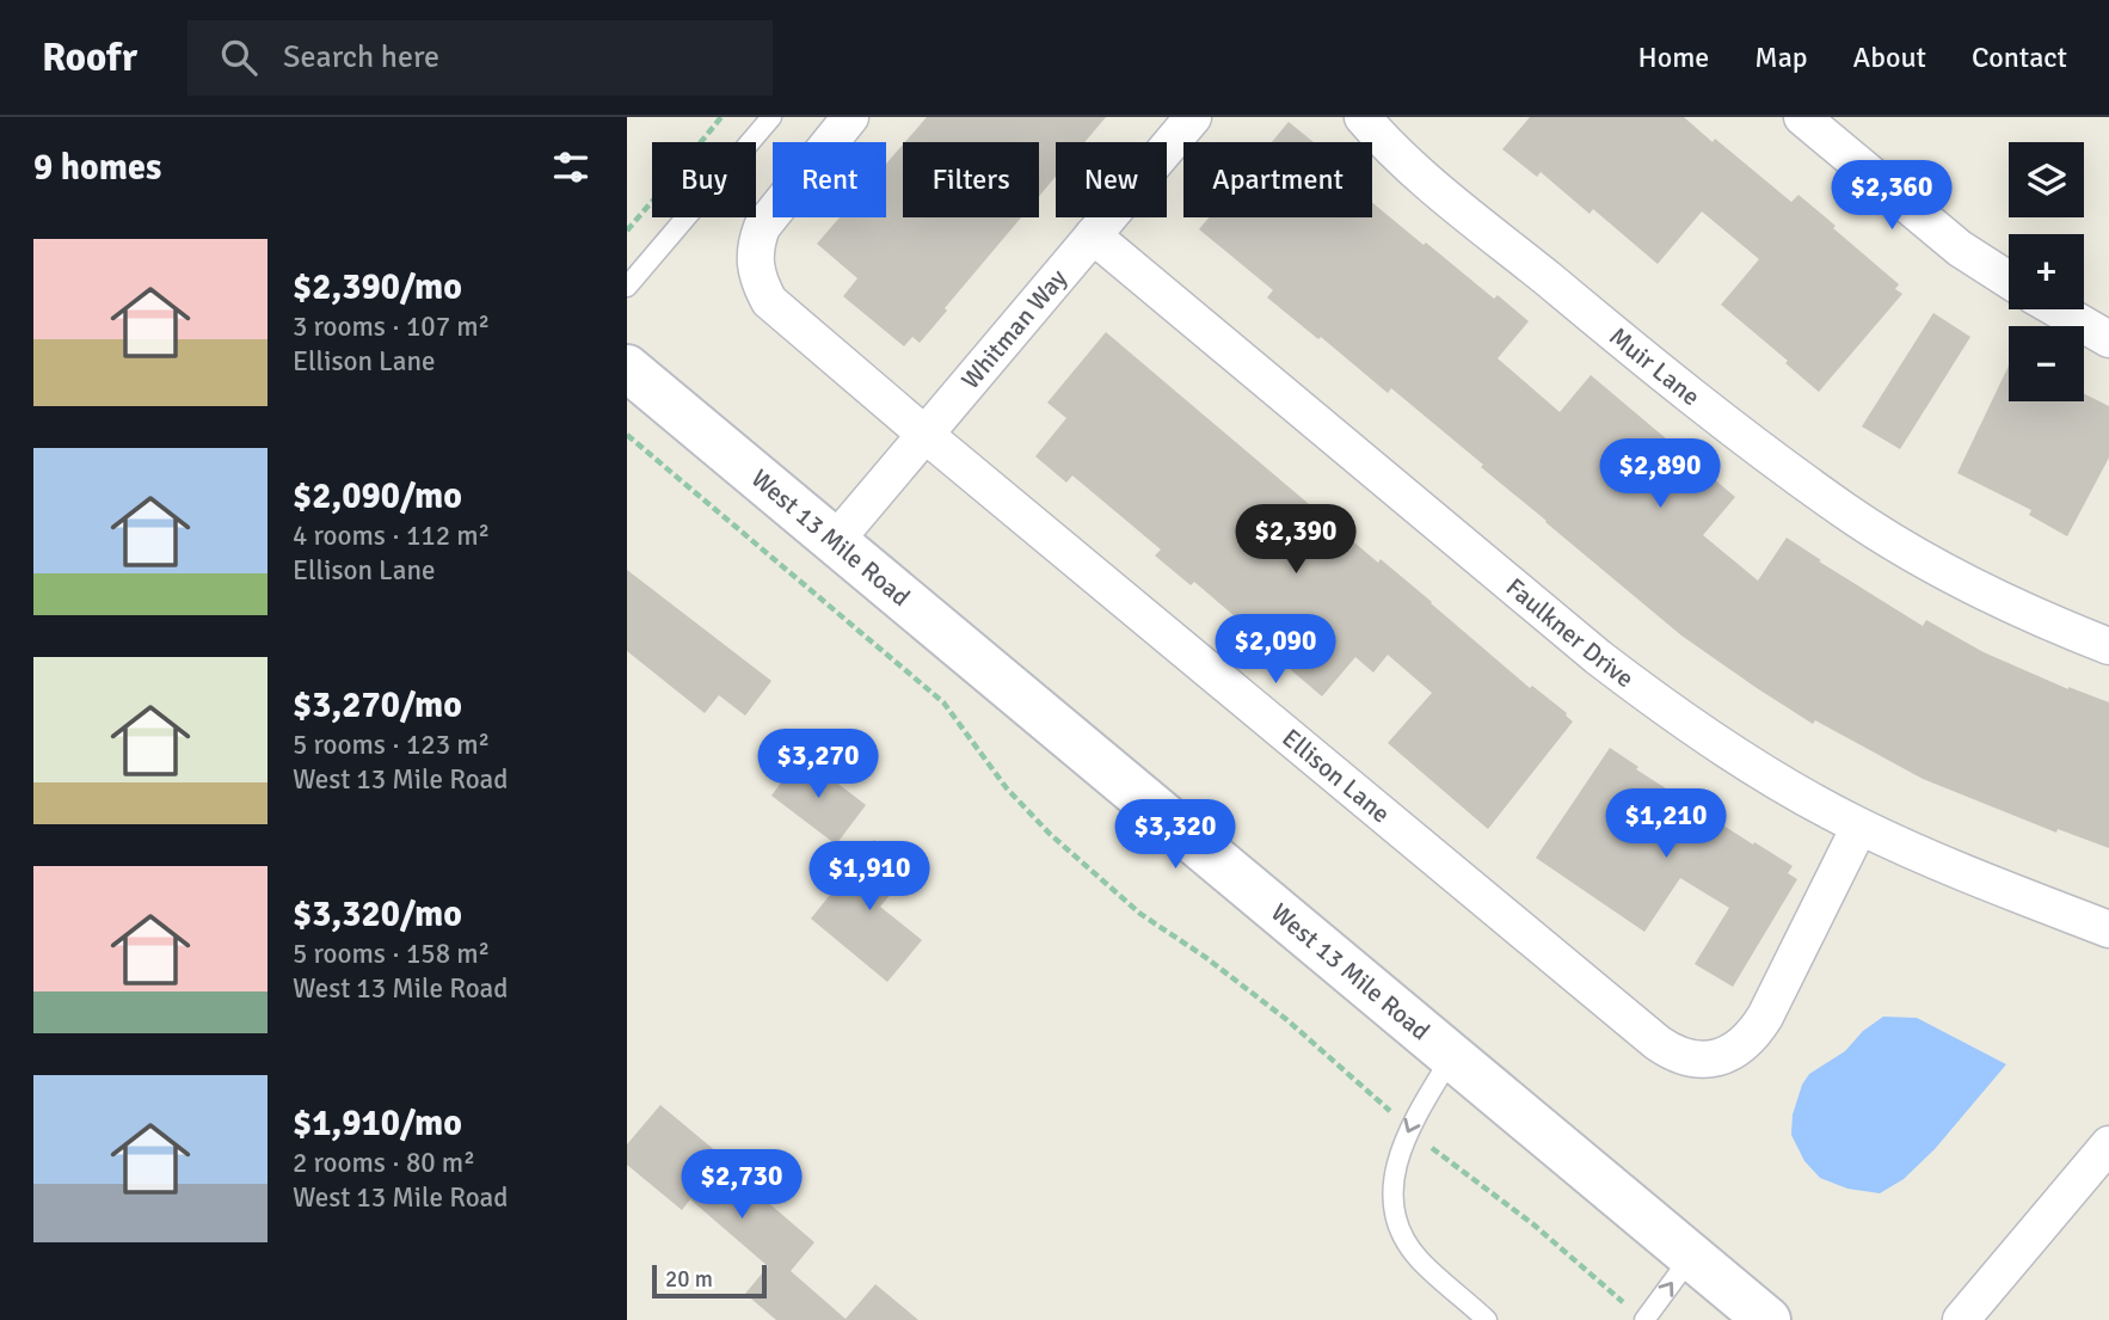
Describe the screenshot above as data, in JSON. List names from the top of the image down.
{
  "streets": {
    "street": [
      "Whitman Way",
      "Muir Lane",
      "West 13 Mile Road",
      "Faulkner Drive",
      "Ellison Lane"
    ]
  },
  "crossings": [
    ["Whitman Way", "West 13 Mile Road"],
    ["Whitman Way", "Faulkner Drive"],
    ["Whitman Way", "Ellison Lane"],
    ["Faulkner Drive", "Ellison Lane"]
  ],
  "scale_bar": "20 m",
  "page": {
    "header": "Roofr",
    "search": "Search here",
    "nav": [
      "Home",
      "Map",
      "About",
      "Contact"
    ],
    "heading": "9 homes",
    "map_buttons": ["+", "−"],
    "chip": [
      "Buy",
      "Rent",
      "Filters",
      "New",
      "Apartment"
    ],
    "price": [
      "$2,360",
      "$2,890",
      "$2,390",
      "$2,090",
      "$3,270",
      "$1,210",
      "$3,320",
      "$1,910",
      "$2,730"
    ],
    "list": [
      {
        "name": "$2,390/mo",
        "note": "3 rooms · 107 m² · Ellison Lane"
      },
      {
        "name": "$2,090/mo",
        "note": "4 rooms · 112 m² · Ellison Lane"
      },
      {
        "name": "$3,270/mo",
        "note": "5 rooms · 123 m² · West 13 Mile Road"
      },
      {
        "name": "$3,320/mo",
        "note": "5 rooms · 158 m² · West 13 Mile Road"
      },
      {
        "name": "$1,910/mo",
        "note": "2 rooms · 80 m² · West 13 Mile Road"
      }
    ],
    "scale": "20 m"
  }
}
